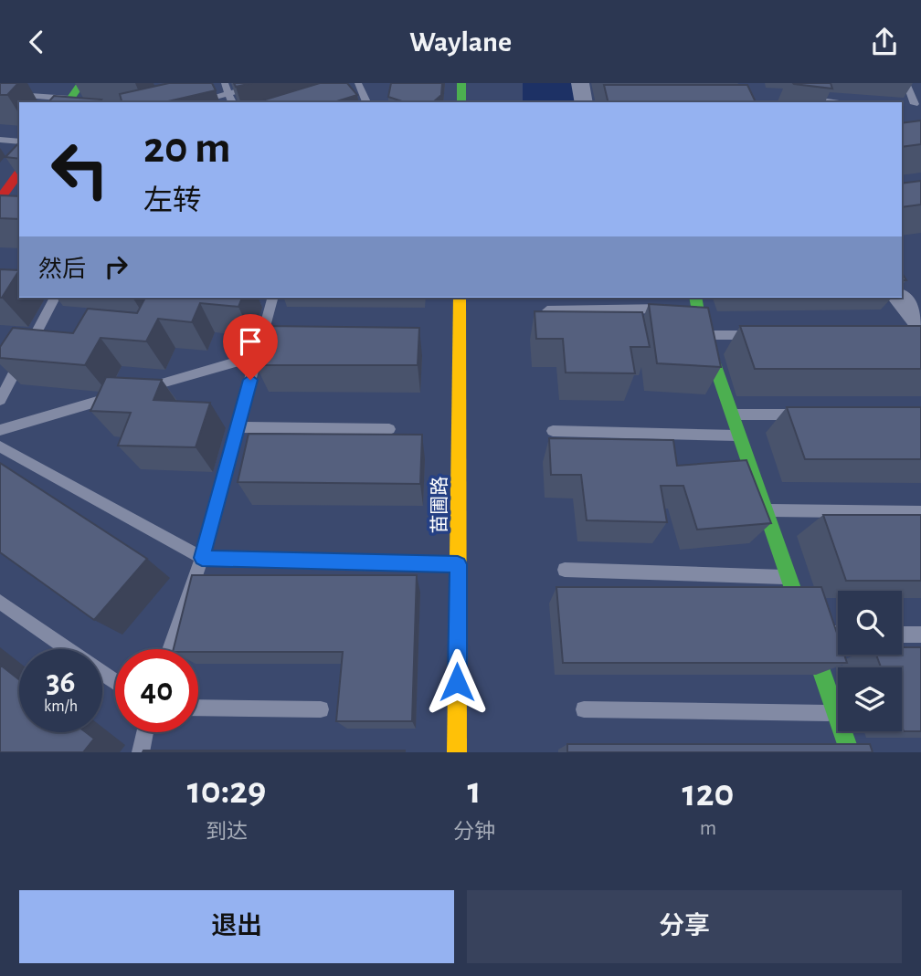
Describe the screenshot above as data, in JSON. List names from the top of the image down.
{
  "streets": {
    "street": ["苗圃路"]
  },
  "page": {
    "header": "Waylane",
    "turn": ["20 m", "左转"],
    "then": "然后",
    "speed": "36 km/h",
    "limit": "40",
    "eta": [
      "10:29",
      "到达",
      "1",
      "分钟",
      "120",
      "m"
    ],
    "buttons": ["退出", "分享"]
  }
}
